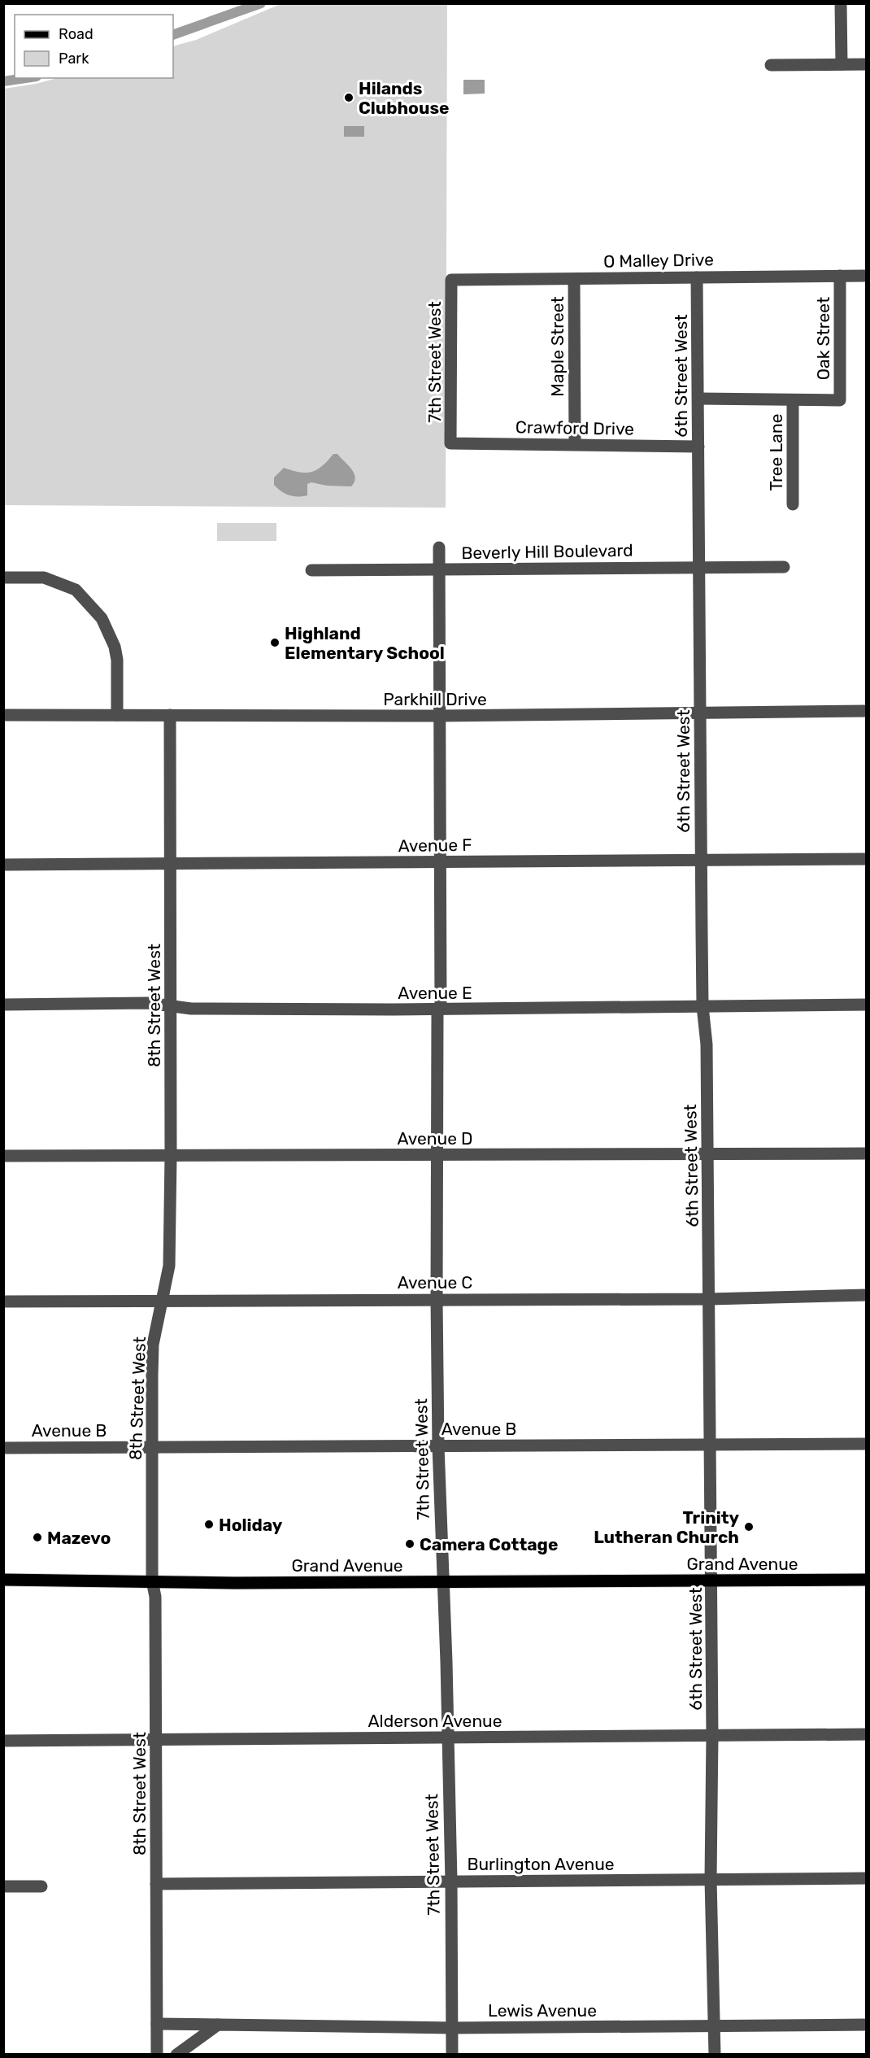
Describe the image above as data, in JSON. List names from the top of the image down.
{
  "streets": {
    "main road": ["Grand Avenue"],
    "street": [
      "O Malley Drive",
      "Oak Street",
      "Maple Street",
      "7th Street West",
      "6th Street West",
      "Crawford Drive",
      "Tree Lane",
      "Beverly Hill Boulevard",
      "Parkhill Drive",
      "Avenue F",
      "Avenue E",
      "8th Street West",
      "Avenue D",
      "Avenue C",
      "Avenue B",
      "Alderson Avenue",
      "Burlington Avenue",
      "Lewis Avenue"
    ]
  },
  "crossings": [
    ["O Malley Drive", "Oak Street"],
    ["O Malley Drive", "Maple Street"],
    ["O Malley Drive", "7th Street West"],
    ["O Malley Drive", "6th Street West"],
    ["Oak Street", "Tree Lane"],
    ["Maple Street", "Crawford Drive"],
    ["7th Street West", "Crawford Drive"],
    ["7th Street West", "Beverly Hill Boulevard"],
    ["7th Street West", "Parkhill Drive"],
    ["7th Street West", "Avenue F"],
    ["7th Street West", "Avenue E"],
    ["7th Street West", "Avenue D"],
    ["7th Street West", "Avenue C"],
    ["7th Street West", "Avenue B"],
    ["7th Street West", "Grand Avenue"],
    ["7th Street West", "Alderson Avenue"],
    ["7th Street West", "Burlington Avenue"],
    ["7th Street West", "Lewis Avenue"],
    ["6th Street West", "Crawford Drive"],
    ["6th Street West", "Beverly Hill Boulevard"],
    ["6th Street West", "Parkhill Drive"],
    ["6th Street West", "Avenue F"],
    ["6th Street West", "Avenue E"],
    ["6th Street West", "Avenue D"],
    ["6th Street West", "Avenue C"],
    ["6th Street West", "Avenue B"],
    ["6th Street West", "Grand Avenue"],
    ["6th Street West", "Alderson Avenue"],
    ["6th Street West", "Burlington Avenue"],
    ["6th Street West", "Lewis Avenue"],
    ["Parkhill Drive", "8th Street West"],
    ["Avenue F", "8th Street West"],
    ["Avenue E", "8th Street West"],
    ["8th Street West", "Avenue D"],
    ["8th Street West", "Avenue C"],
    ["8th Street West", "Avenue B"],
    ["8th Street West", "Grand Avenue"],
    ["8th Street West", "Alderson Avenue"],
    ["8th Street West", "Burlington Avenue"],
    ["8th Street West", "Lewis Avenue"]
  ],
  "places": [
    "Hilands Clubhouse",
    "Highland Elementary School",
    "Holiday",
    "Trinity Lutheran Church",
    "Mazevo",
    "Camera Cottage"
  ],
  "legend": ["Road", "Park"]
}
